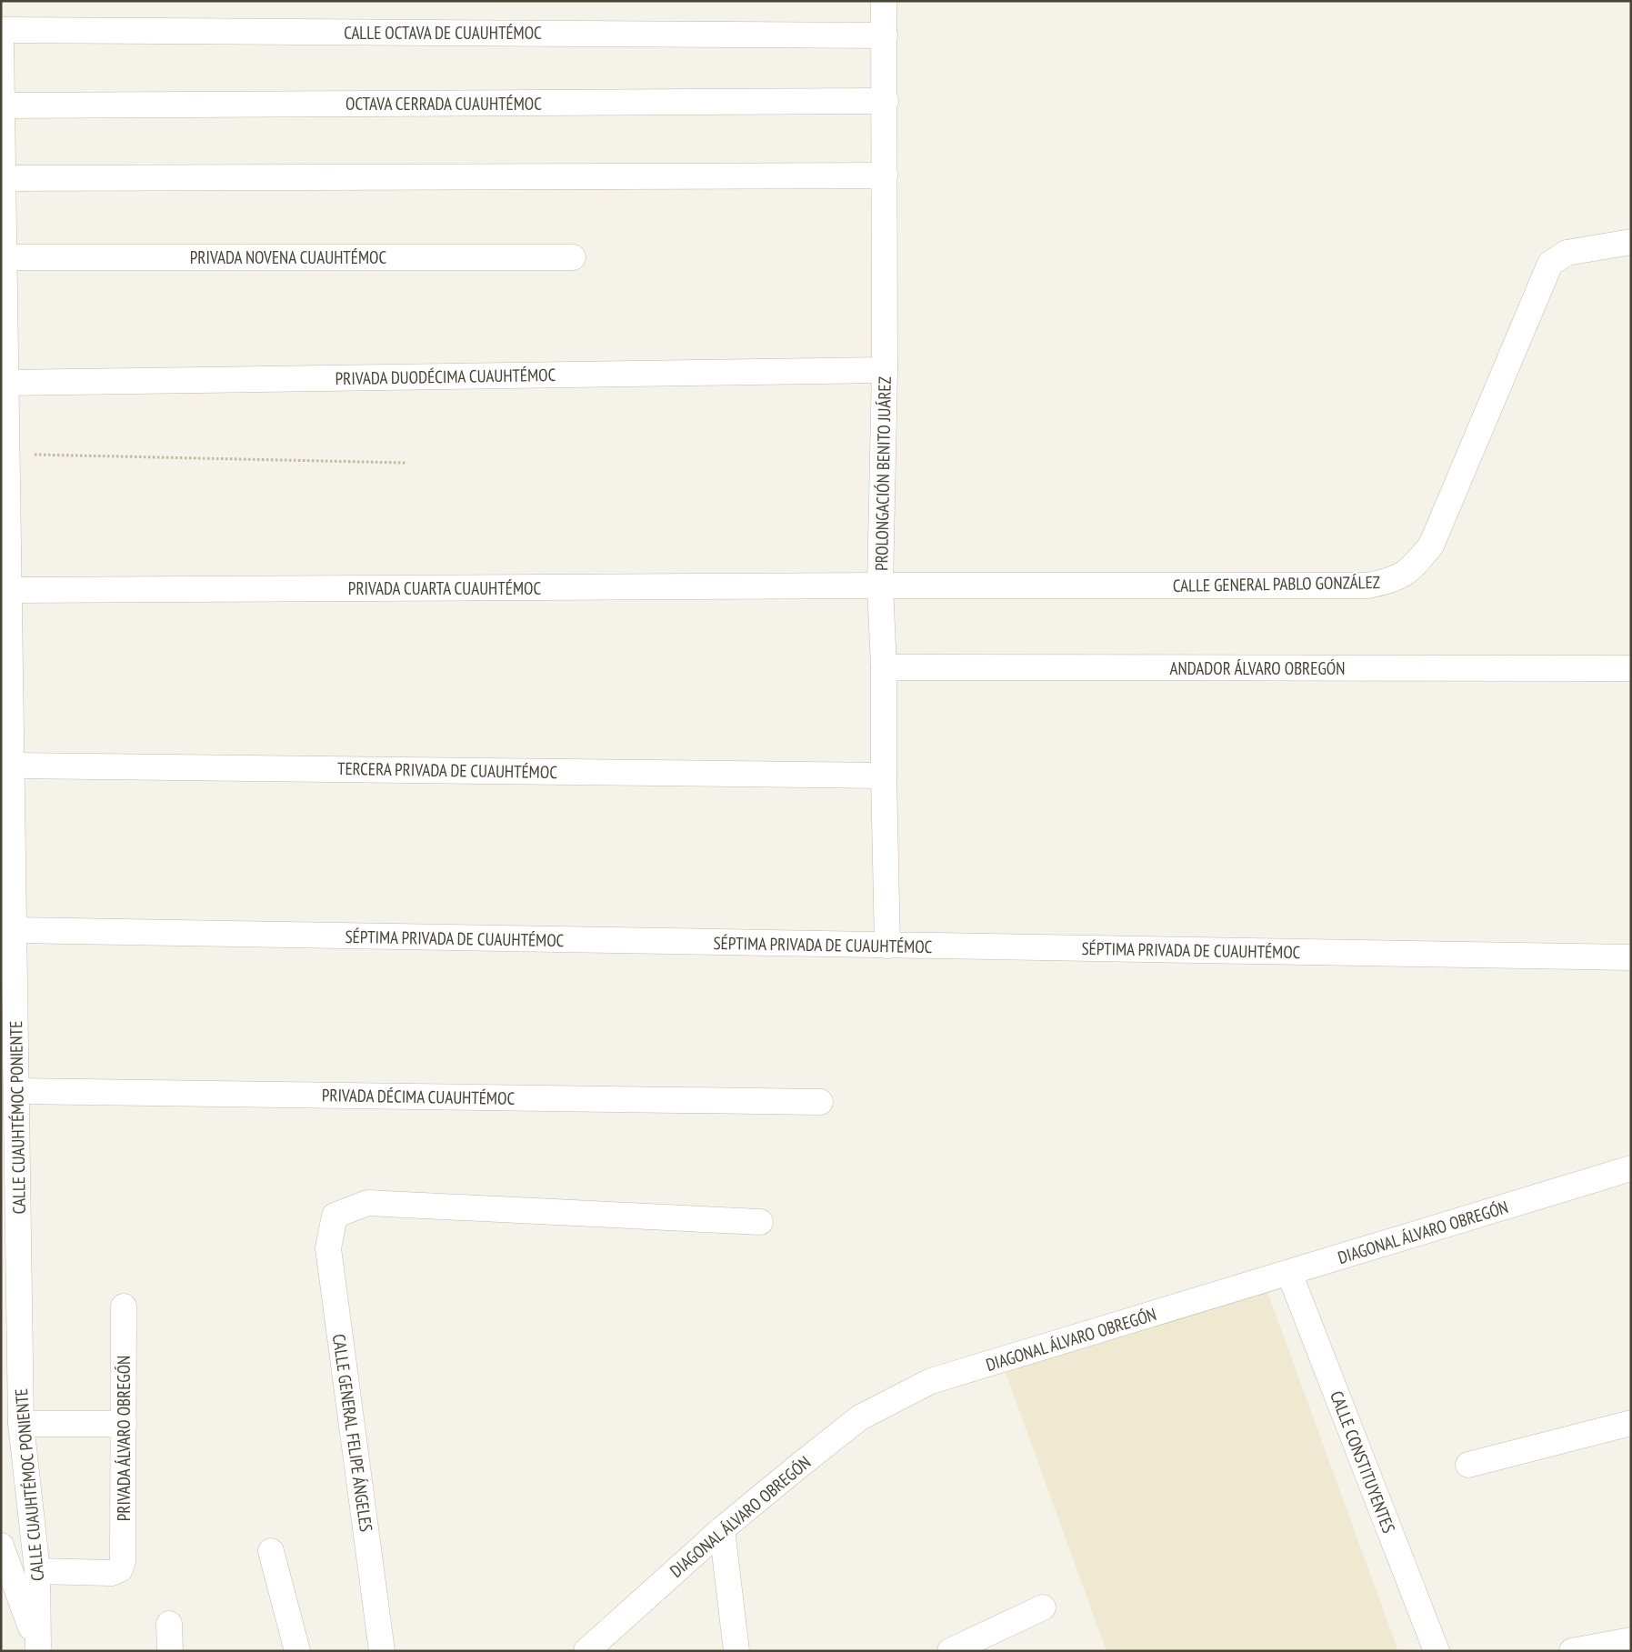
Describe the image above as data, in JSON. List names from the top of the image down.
{
  "streets": {
    "street": [
      "CALLE OCTAVA DE CUAUHTÉMOC",
      "OCTAVA CERRADA CUAUHTÉMOC",
      "PRIVADA NOVENA CUAUHTÉMOC",
      "PRIVADA DUODÉCIMA CUAUHTÉMOC",
      "PROLONGACIÓN BENITO JUÁREZ",
      "CALLE GENERAL PABLO GONZÁLEZ",
      "PRIVADA CUARTA CUAUHTÉMOC",
      "ANDADOR ÁLVARO OBREGÓN",
      "TERCERA PRIVADA DE CUAUHTÉMOC",
      "SÉPTIMA PRIVADA DE CUAUHTÉMOC",
      "PRIVADA DÉCIMA CUAUHTÉMOC",
      "CALLE CUAUHTÉMOC PONIENTE",
      "DIAGONAL ÁLVARO OBREGÓN",
      "CALLE GENERAL FELIPE ÁNGELES",
      "PRIVADA ÁLVARO OBREGÓN",
      "CALLE CONSTITUYENTES"
    ]
  },
  "crossings": [
    ["CALLE OCTAVA DE CUAUHTÉMOC", "PROLONGACIÓN BENITO JUÁREZ"],
    ["OCTAVA CERRADA CUAUHTÉMOC", "PROLONGACIÓN BENITO JUÁREZ"],
    ["OCTAVA CERRADA CUAUHTÉMOC", "CALLE CUAUHTÉMOC PONIENTE"],
    ["PRIVADA NOVENA CUAUHTÉMOC", "CALLE CUAUHTÉMOC PONIENTE"],
    ["PRIVADA DUODÉCIMA CUAUHTÉMOC", "PROLONGACIÓN BENITO JUÁREZ"],
    ["PRIVADA DUODÉCIMA CUAUHTÉMOC", "CALLE CUAUHTÉMOC PONIENTE"],
    ["PROLONGACIÓN BENITO JUÁREZ", "CALLE GENERAL PABLO GONZÁLEZ"],
    ["PROLONGACIÓN BENITO JUÁREZ", "PRIVADA CUARTA CUAUHTÉMOC"],
    ["PROLONGACIÓN BENITO JUÁREZ", "ANDADOR ÁLVARO OBREGÓN"],
    ["PROLONGACIÓN BENITO JUÁREZ", "TERCERA PRIVADA DE CUAUHTÉMOC"],
    ["PROLONGACIÓN BENITO JUÁREZ", "SÉPTIMA PRIVADA DE CUAUHTÉMOC"],
    ["CALLE GENERAL PABLO GONZÁLEZ", "PRIVADA CUARTA CUAUHTÉMOC"],
    ["PRIVADA CUARTA CUAUHTÉMOC", "CALLE CUAUHTÉMOC PONIENTE"],
    ["TERCERA PRIVADA DE CUAUHTÉMOC", "CALLE CUAUHTÉMOC PONIENTE"],
    ["SÉPTIMA PRIVADA DE CUAUHTÉMOC", "CALLE CUAUHTÉMOC PONIENTE"],
    ["PRIVADA DÉCIMA CUAUHTÉMOC", "CALLE CUAUHTÉMOC PONIENTE"],
    ["CALLE CUAUHTÉMOC PONIENTE", "PRIVADA ÁLVARO OBREGÓN"],
    ["DIAGONAL ÁLVARO OBREGÓN", "CALLE CONSTITUYENTES"]
  ]
}
